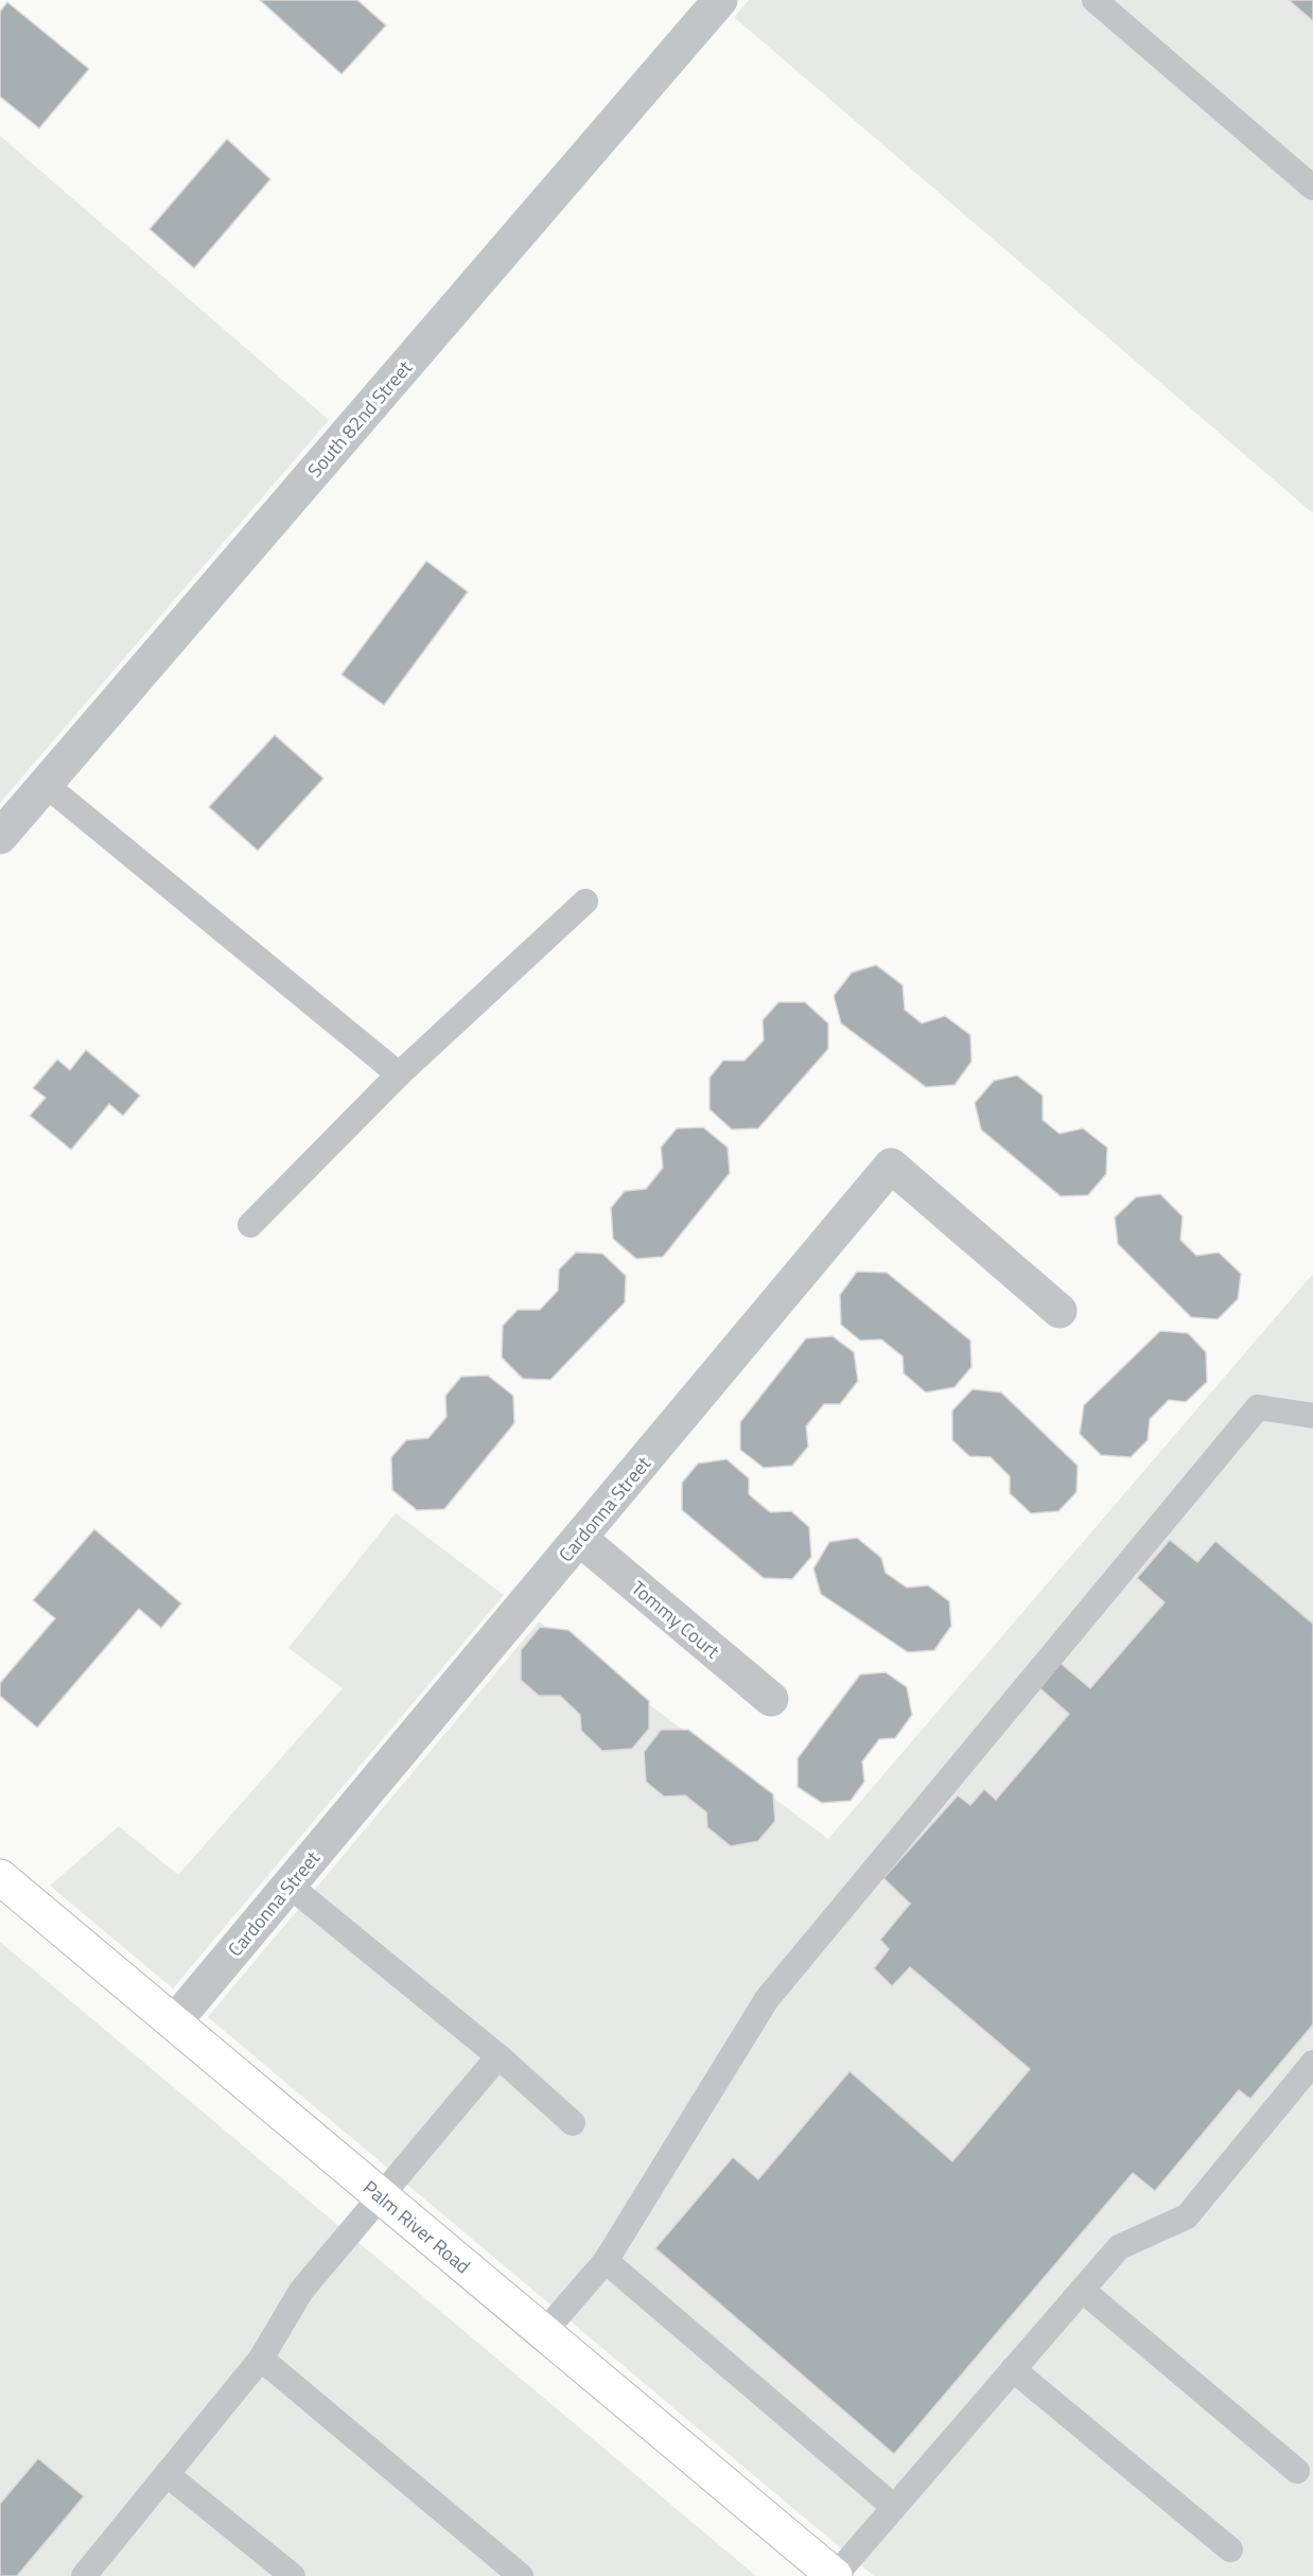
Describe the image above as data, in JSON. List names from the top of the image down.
{
  "streets": {
    "street": [
      "South 82nd Street",
      "Cardonna Street",
      "Tommy Court",
      "Palm River Road"
    ]
  },
  "crossings": [
    ["Cardonna Street", "Tommy Court"],
    ["Cardonna Street", "Palm River Road"]
  ]
}
